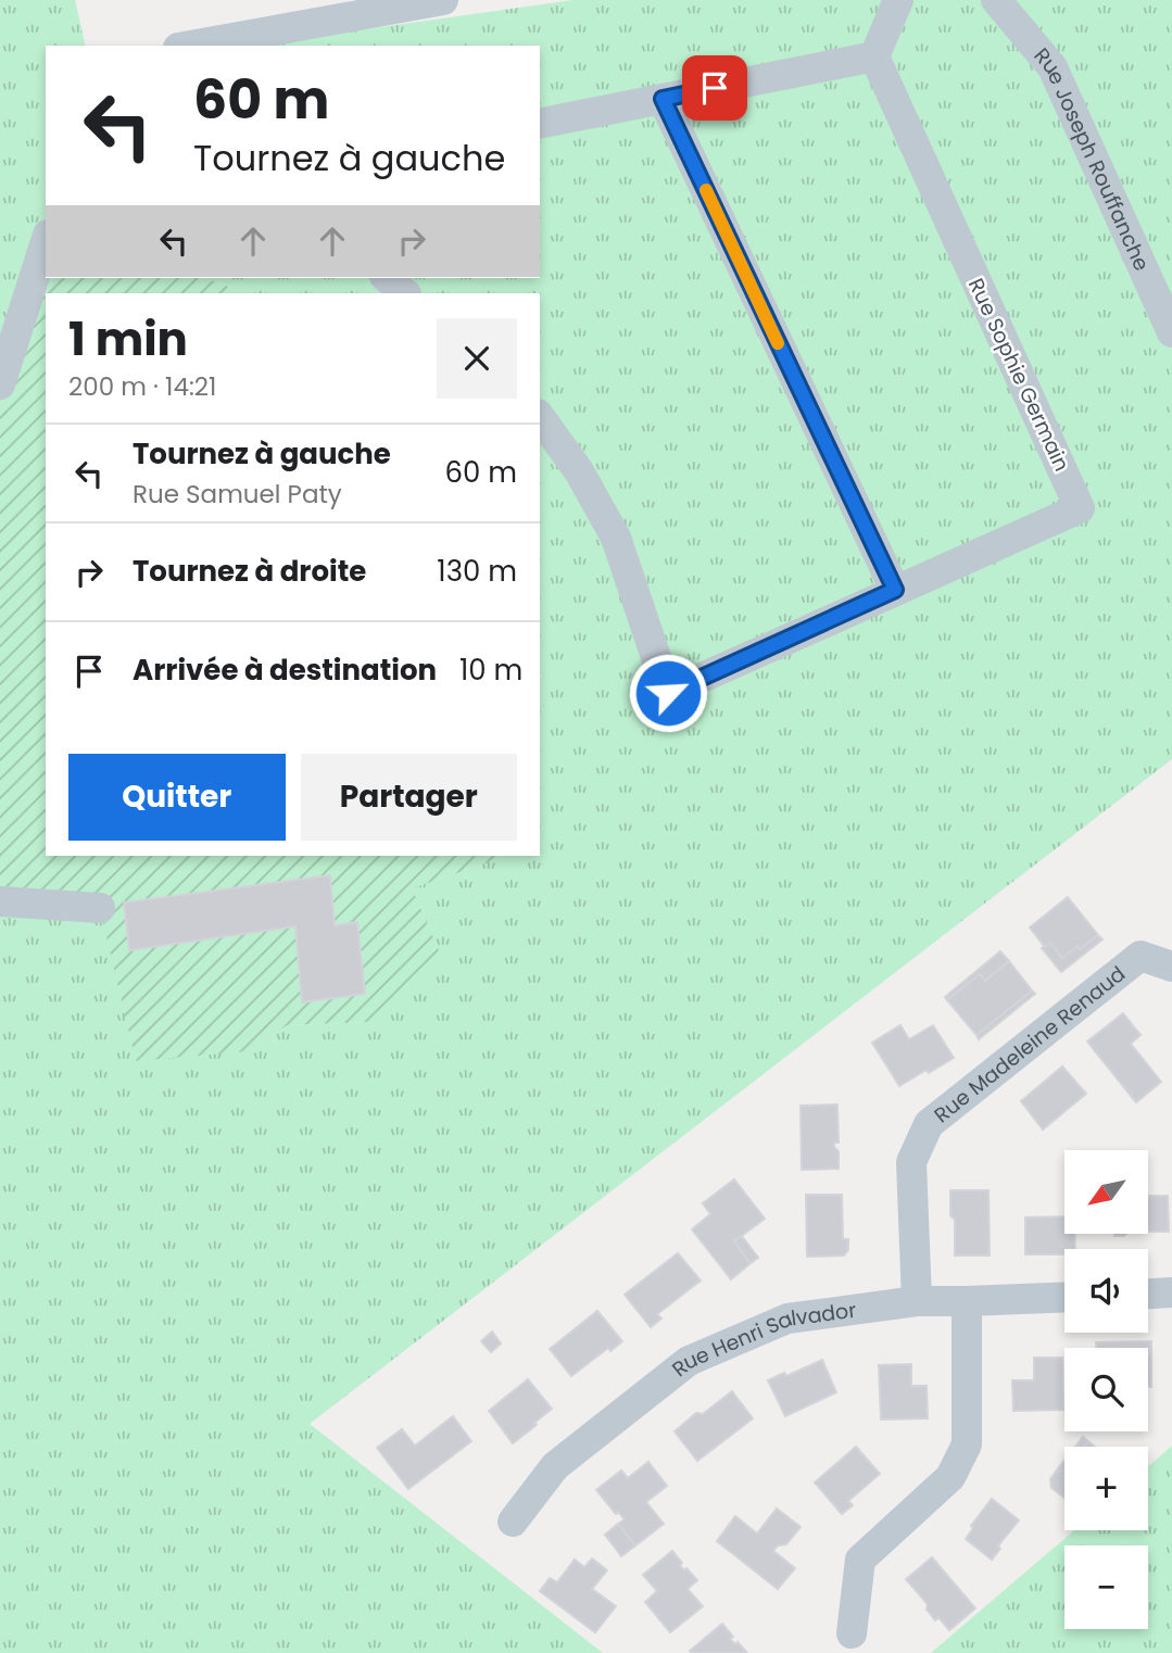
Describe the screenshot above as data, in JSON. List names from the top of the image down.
{
  "streets": {
    "street": [
      "Rue Joseph Rouffanche",
      "Rue Sophie Germain",
      "Rue Madeleine Renaud",
      "Rue Henri Salvador"
    ]
  },
  "crossings": [
    ["Rue Madeleine Renaud", "Rue Henri Salvador"]
  ],
  "north": "bottom left",
  "page": {
    "turn": ["60 m", "Tournez à gauche"],
    "heading": ["1 min", "200 m · 14:21"],
    "list": [
      {
        "name": "Tournez à gauche",
        "note": "Rue Samuel Paty",
        "value": "60 m"
      },
      {
        "name": "Tournez à droite",
        "value": "130 m"
      },
      {
        "name": "Arrivée à destination",
        "value": "10 m"
      }
    ],
    "buttons": ["Quitter", "Partager"],
    "map_buttons": ["+", "−"]
  }
}
